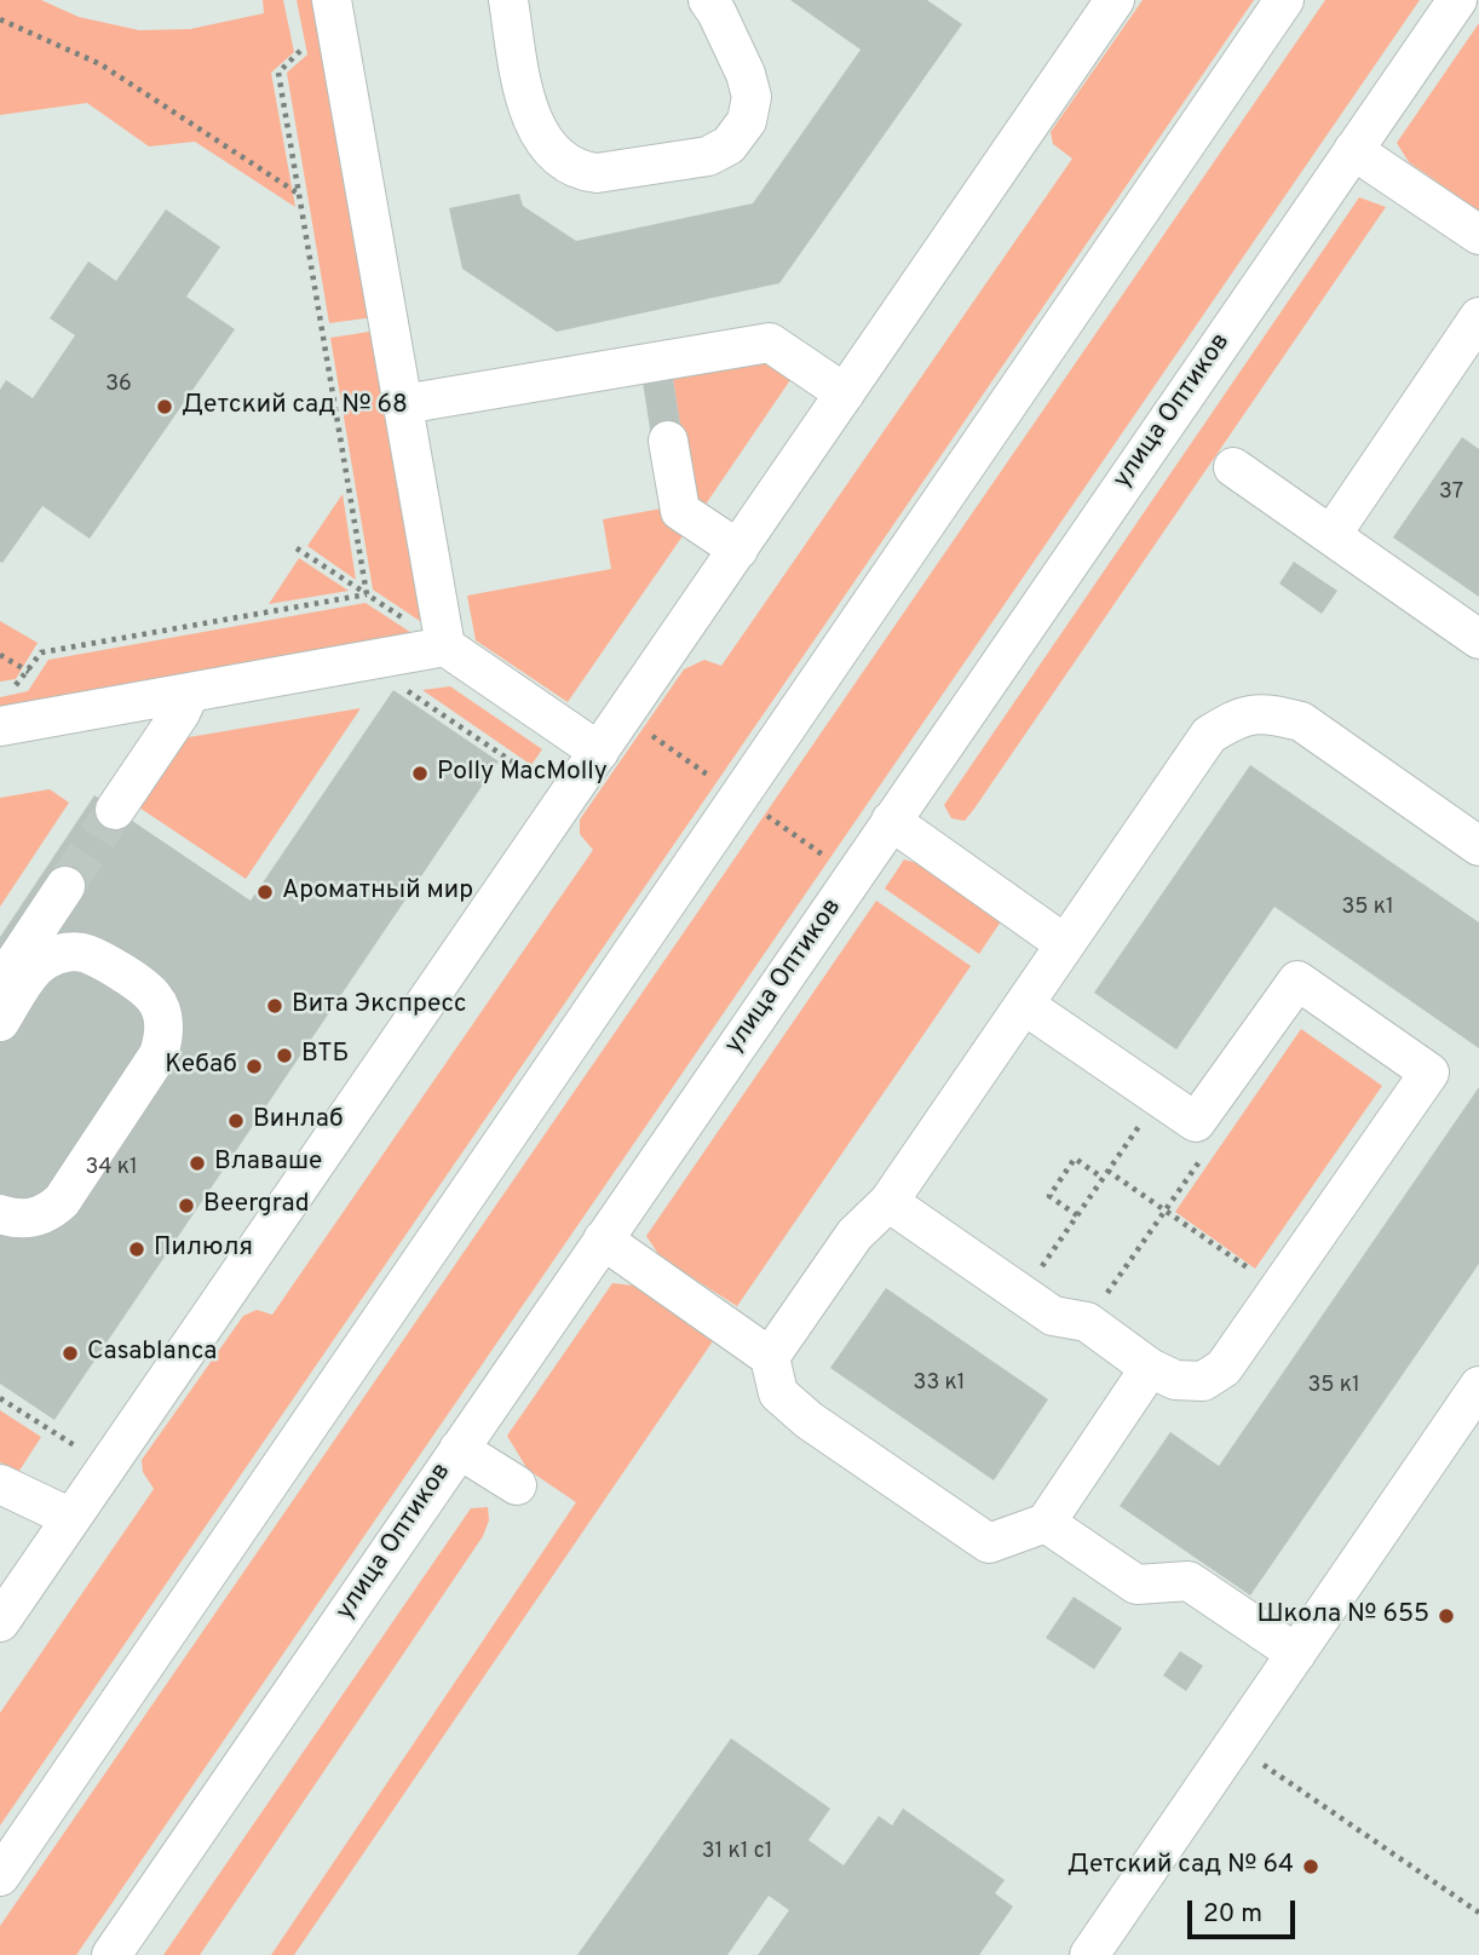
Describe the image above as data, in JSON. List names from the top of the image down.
{
  "streets": {
    "street": ["улица Оптиков"]
  },
  "places": [
    "Детский сад № 68",
    "Polly MacMolly",
    "Ароматный мир",
    "Вита Экспресс",
    "ВТБ",
    "Кебаб",
    "Винлаб",
    "Влаваше",
    "Beergrad",
    "Пилюля",
    "Casablanca",
    "Школа № 655",
    "Детский сад № 64"
  ],
  "house_numbers": [
    "36",
    "37",
    "35 к1",
    "34 к1",
    "33 к1",
    "35 к1",
    "31 к1 с1"
  ],
  "scale_bar": "20 m"
}
